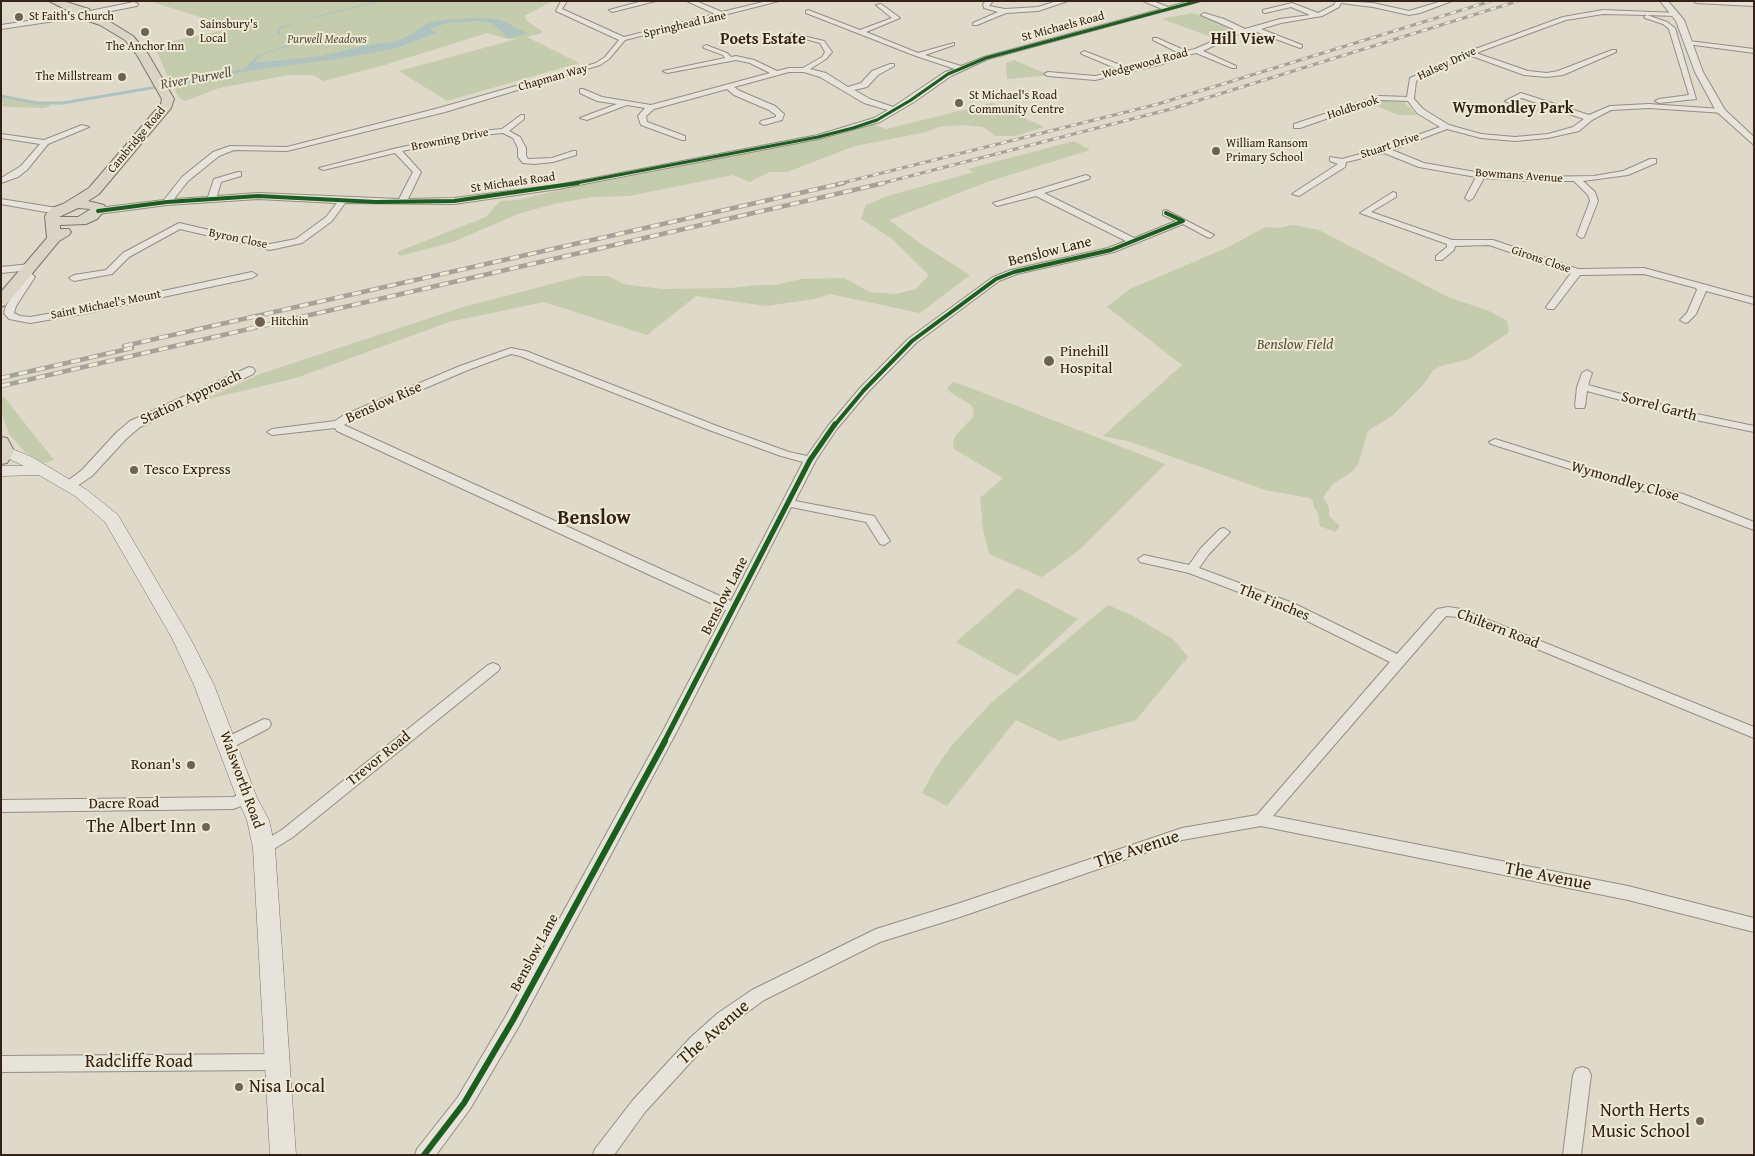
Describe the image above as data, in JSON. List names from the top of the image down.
{
  "streets": {
    "main road": ["Cambridge Road", "Walsworth Road"],
    "street": [
      "Springhead Lane",
      "St Michaels Road",
      "Wedgewood Road",
      "Halsey Drive",
      "Chapman Way",
      "Holdbrook",
      "Browning Drive",
      "Stuart Drive",
      "Bowmans Avenue",
      "Byron Close",
      "Benslow Lane",
      "Girons Close",
      "Saint Michael's Mount",
      "Station Approach",
      "Benslow Rise",
      "Sorrel Garth",
      "Wymondley Close",
      "The Finches",
      "Chiltern Road",
      "Trevor Road",
      "Dacre Road",
      "The Avenue",
      "Radcliffe Road"
    ]
  },
  "crossings": [
    ["Springhead Lane", "Chapman Way"],
    ["St Michaels Road", "Chapman Way"],
    ["St Michaels Road", "Cambridge Road"],
    ["St Michaels Road", "Browning Drive"],
    ["St Michaels Road", "Byron Close"],
    ["Halsey Drive", "Holdbrook"],
    ["Halsey Drive", "Stuart Drive"],
    ["Stuart Drive", "Bowmans Avenue"],
    ["Benslow Lane", "Benslow Rise"],
    ["Station Approach", "Walsworth Road"],
    ["The Finches", "Chiltern Road"],
    ["Chiltern Road", "The Avenue"],
    ["Trevor Road", "Walsworth Road"],
    ["Walsworth Road", "Dacre Road"],
    ["Walsworth Road", "Radcliffe Road"]
  ],
  "districts": [
    "Poets Estate",
    "Hill View",
    "Wymondley Park",
    "Benslow"
  ],
  "water": ["River Purwell"],
  "parks": ["Purwell Meadows", "Benslow Field"],
  "places": [
    "St Faith's Church",
    "The Anchor Inn",
    "Sainsbury's Local",
    "The Millstream",
    "St Michael's Road Community Centre",
    "William Ransom Primary School",
    "Hitchin",
    "Pinehill Hospital",
    "Tesco Express",
    "Ronan's",
    "The Albert Inn",
    "Nisa Local",
    "North Herts Music School"
  ]
}
